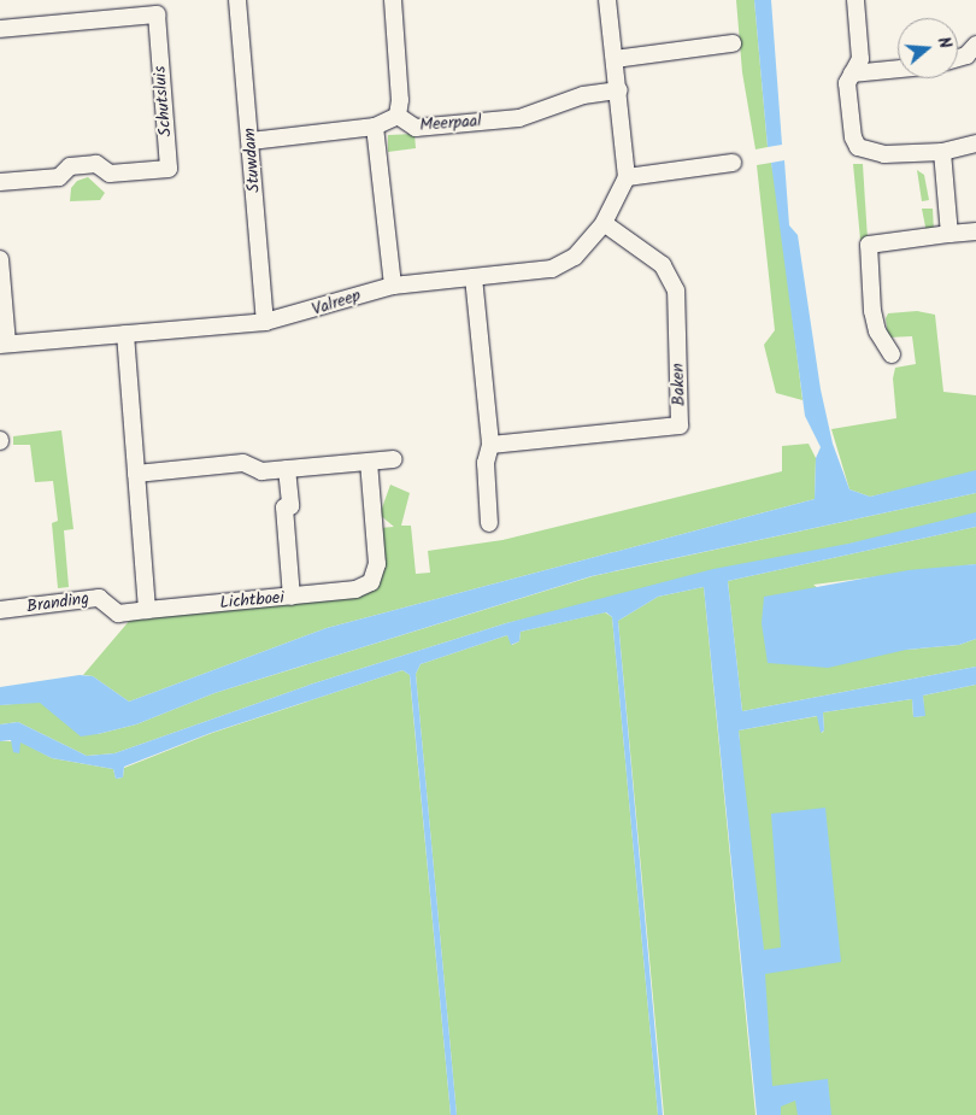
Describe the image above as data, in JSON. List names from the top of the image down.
{
  "streets": {
    "street": [
      "Schutsluis",
      "Meerpaal",
      "Stuwdam",
      "Valreep",
      "Baken",
      "Lichtboei",
      "Branding"
    ]
  },
  "crossings": [
    ["Meerpaal", "Stuwdam"],
    ["Stuwdam", "Valreep"],
    ["Valreep", "Baken"],
    ["Lichtboei", "Branding"]
  ],
  "north": "right"
}
